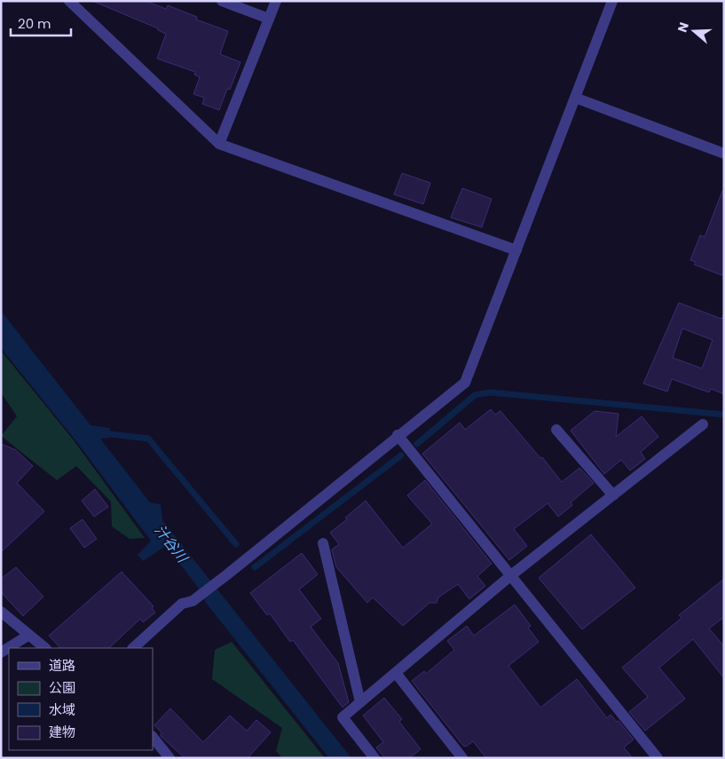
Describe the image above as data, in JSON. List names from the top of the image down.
{
  "water": ["汁谷川"],
  "legend": [
    "道路",
    "公園",
    "水域",
    "建物"
  ],
  "scale_bar": "20 m",
  "north": "left"
}
